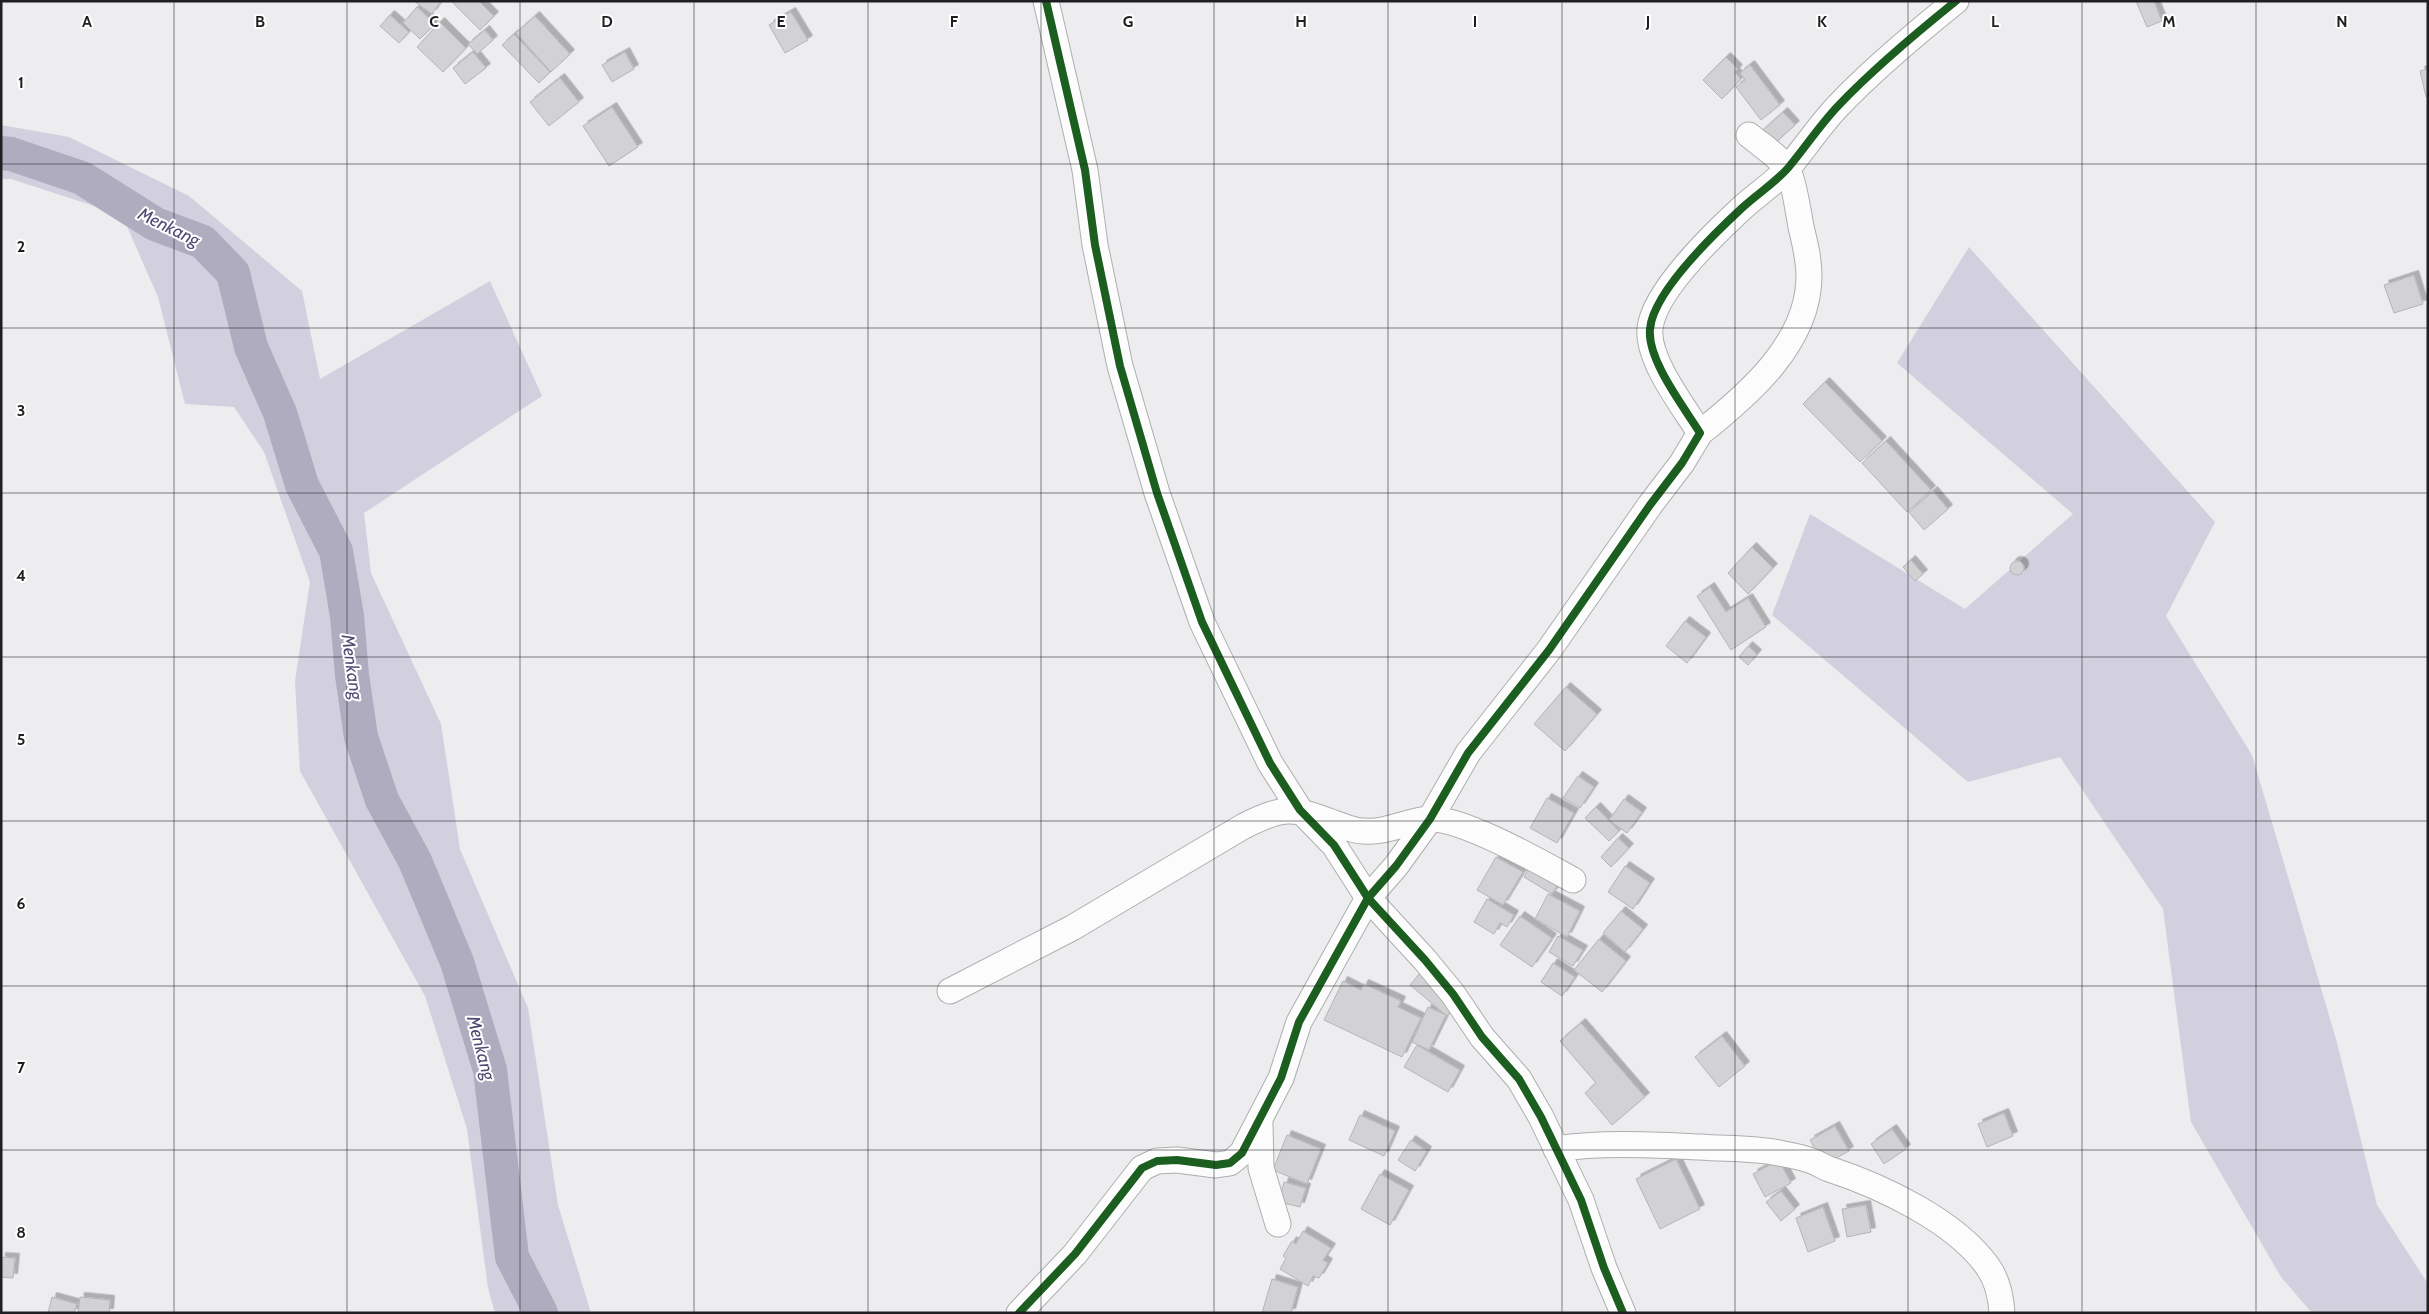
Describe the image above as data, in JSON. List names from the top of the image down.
{
  "water": ["Menkang"],
  "grid": {
    "columns": [
      "A",
      "B",
      "C",
      "D",
      "E",
      "F",
      "G",
      "H",
      "I",
      "J",
      "K",
      "L",
      "M",
      "N"
    ],
    "rows": [
      "1",
      "2",
      "3",
      "4",
      "5",
      "6",
      "7",
      "8"
    ]
  }
}
